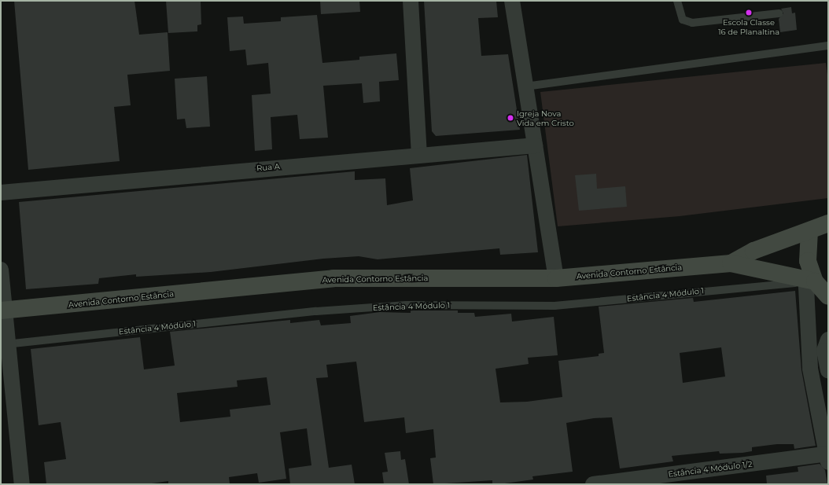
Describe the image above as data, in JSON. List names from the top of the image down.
{
  "streets": {
    "street": ["Rua A", "Avenida Contorno Estância", "Estância 4 Módulo 1/2"],
    "lane": ["Estância 4 Módulo 1"]
  },
  "crossings": [
    ["Avenida Contorno Estância", "Estância 4 Módulo 1"]
  ],
  "places": ["Escola Classe 16 de Planaltina", "Igreja Nova Vida em Cristo"]
}
